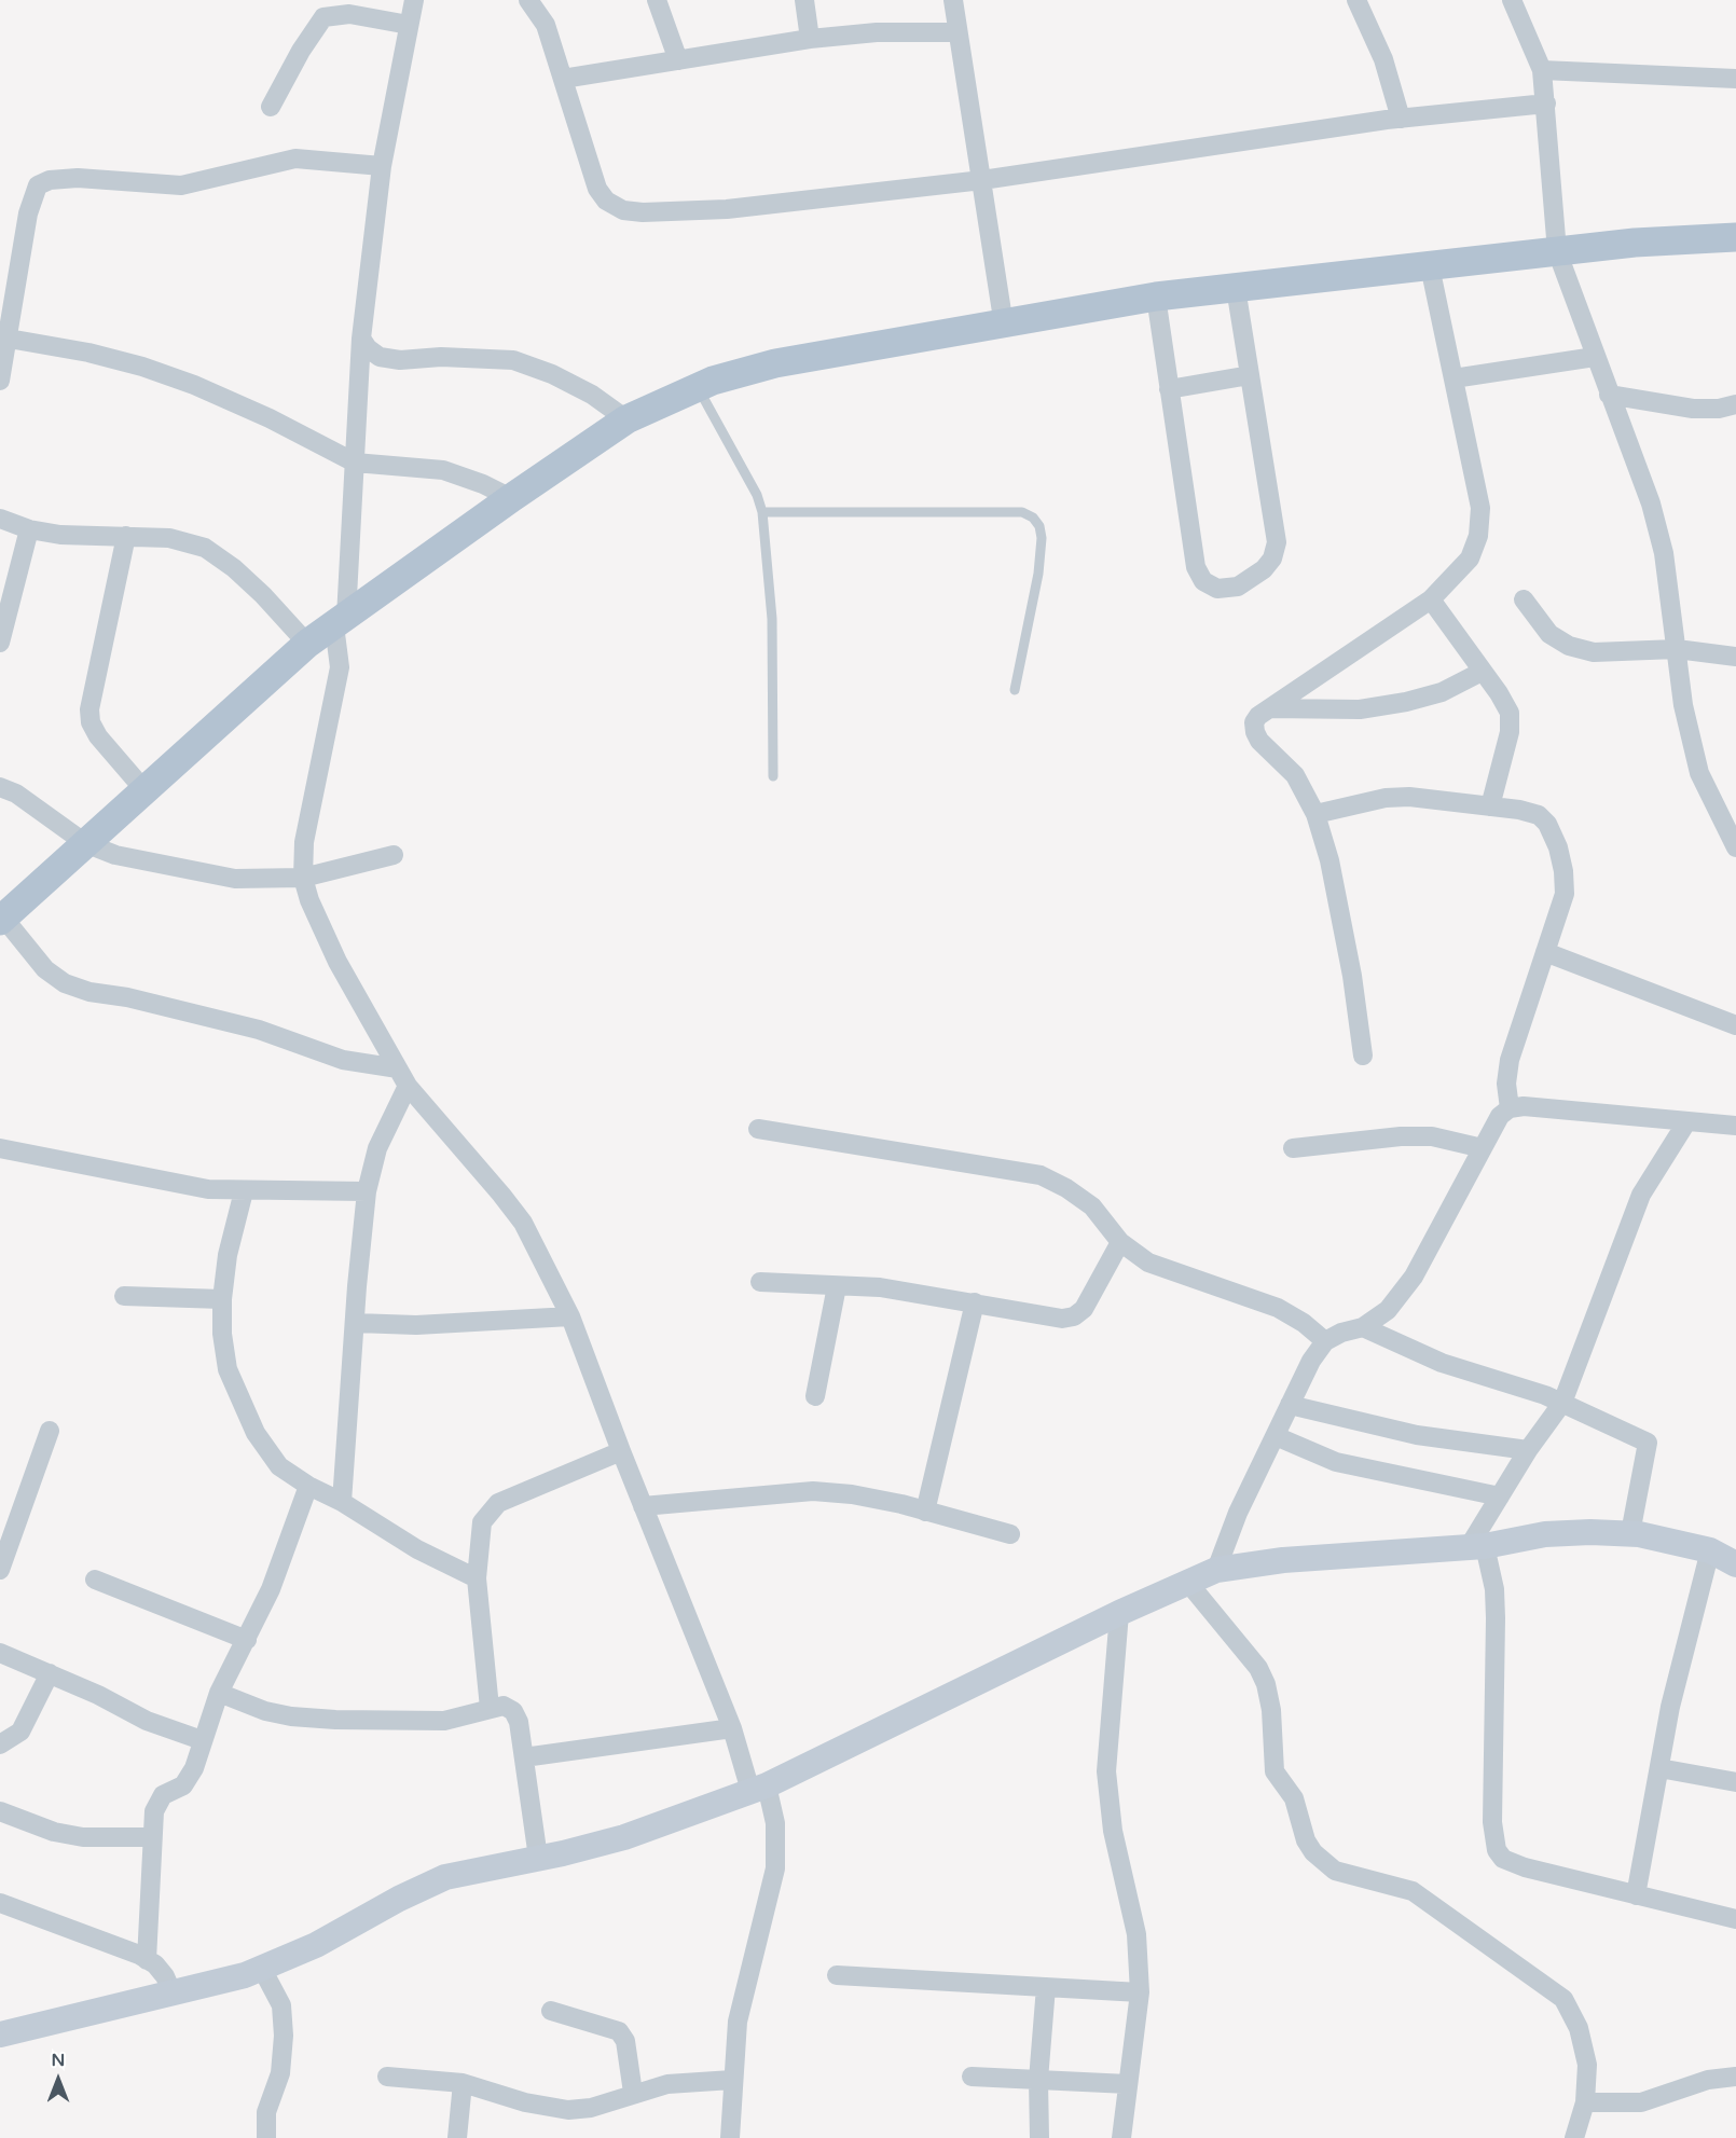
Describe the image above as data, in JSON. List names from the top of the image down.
{
  "north": "top"
}
